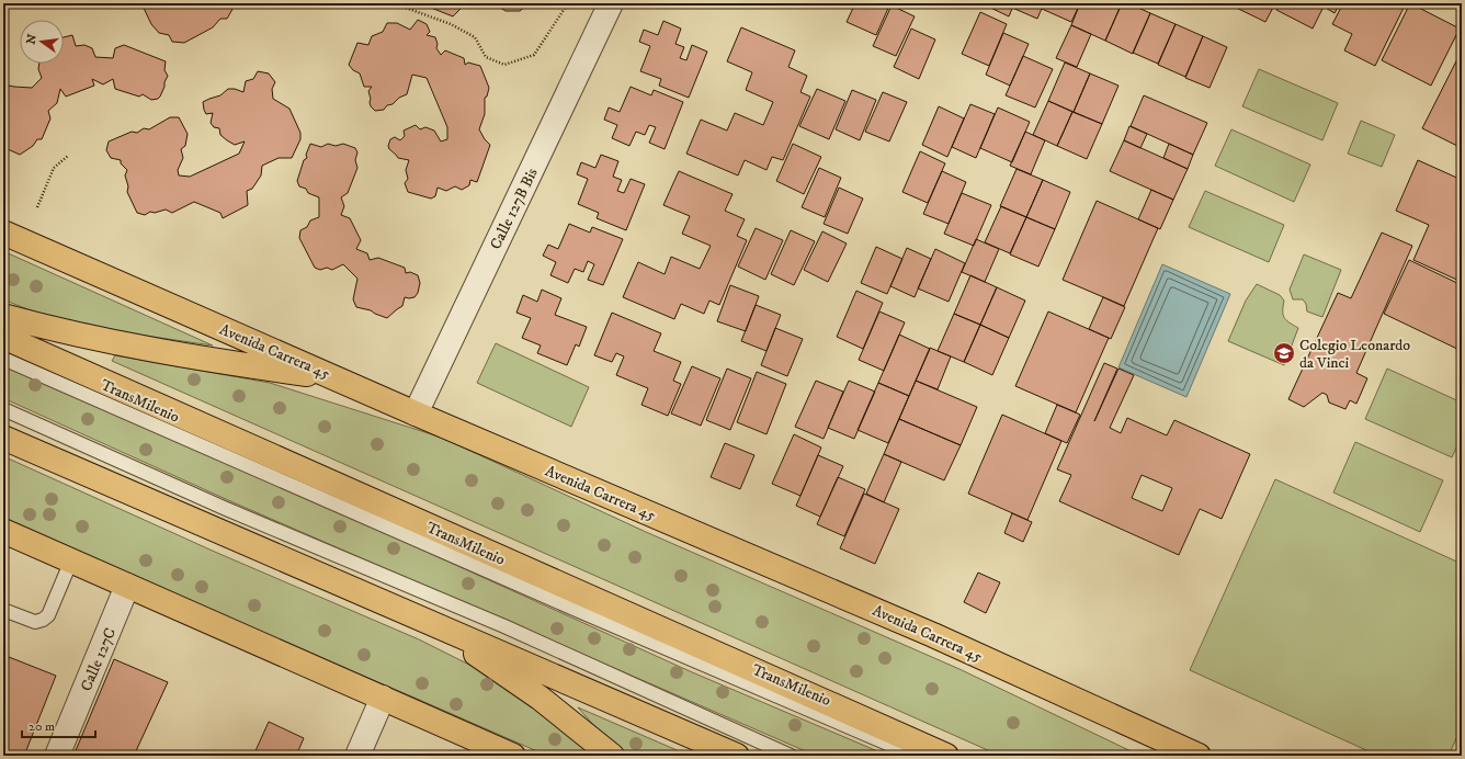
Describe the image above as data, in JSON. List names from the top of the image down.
{
  "streets": {
    "highway": ["Avenida Carrera 45"],
    "street": ["Calle 127B Bis", "Calle 127C"],
    "lane": ["TransMilenio"]
  },
  "crossings": [
    ["Calle 127B Bis", "Avenida Carrera 45"]
  ],
  "places": {
    "school or university": ["Colegio Leonardo da Vinci"]
  },
  "scale_bar": "20 m",
  "north": "left"
}
